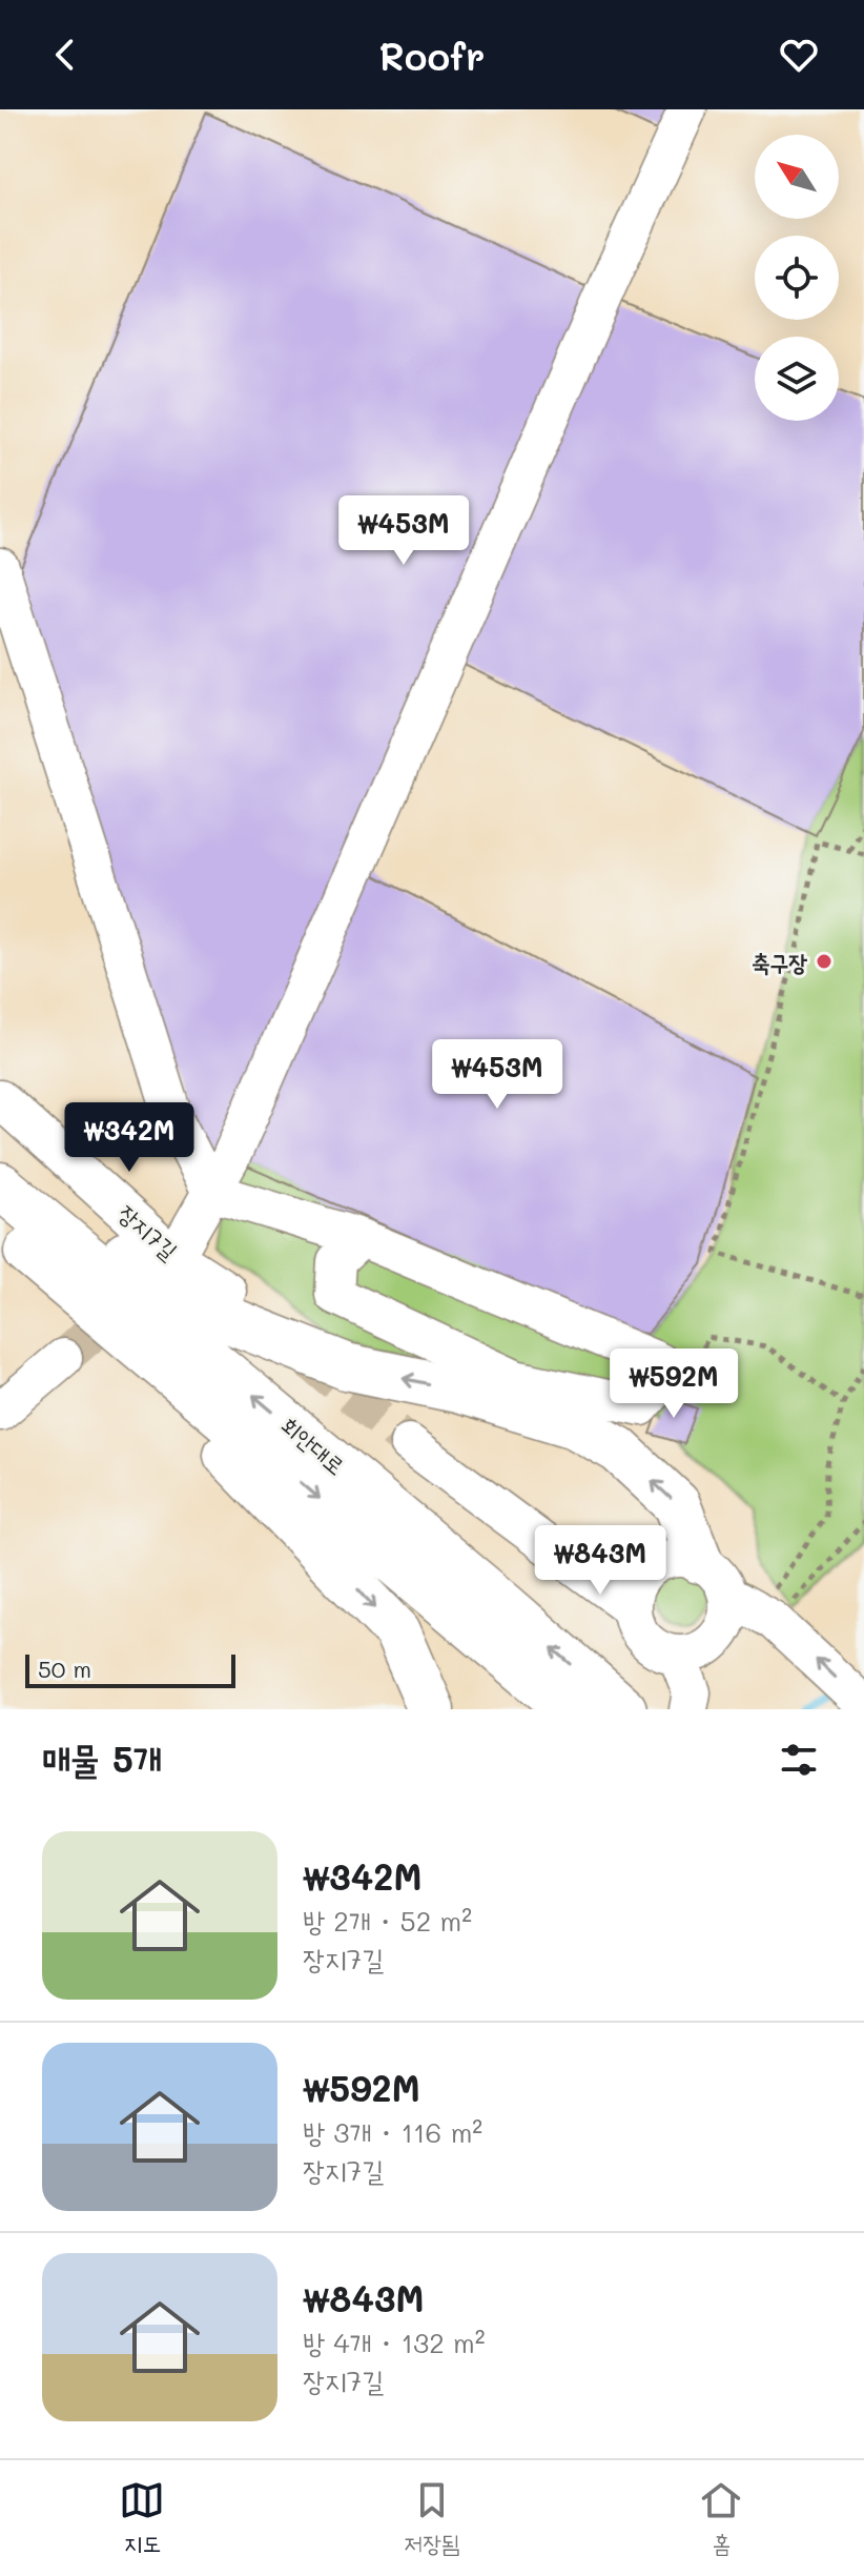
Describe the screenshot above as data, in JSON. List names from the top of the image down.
{
  "streets": {
    "highway": ["회안대로"],
    "street": ["장지7길"]
  },
  "places": ["축구장"],
  "scale_bar": "50 m",
  "north": "top left",
  "page": {
    "header": "Roofr",
    "price": [
      "₩453M",
      "₩453M",
      "₩342M",
      "₩592M",
      "₩843M"
    ],
    "scale": "50 m",
    "heading": "매물 5개",
    "list": [
      {
        "name": "₩342M",
        "note": "방 2개 · 52 m² · 장지7길"
      },
      {
        "name": "₩592M",
        "note": "방 3개 · 116 m² · 장지7길"
      },
      {
        "name": "₩843M",
        "note": "방 4개 · 132 m² · 장지7길"
      }
    ],
    "tabs": ["지도", "저장됨", "홈"]
  }
}
